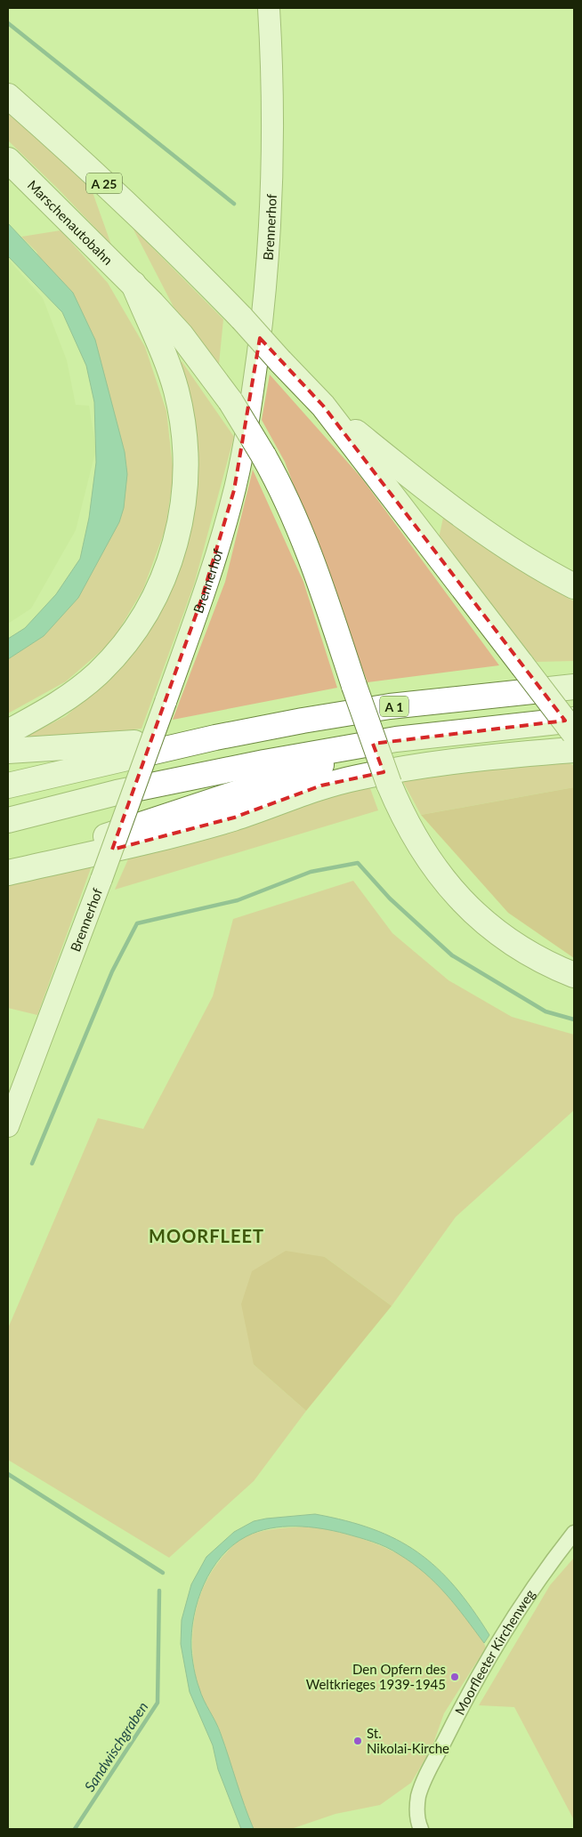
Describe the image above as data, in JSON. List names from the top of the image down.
{
  "streets": {
    "highway": ["A 25", "Marschenautobahn", "A 1"],
    "street": ["Brennerhof", "Moorfleeter Kirchenweg"]
  },
  "districts": ["MOORFLEET"],
  "water": ["Sandwischgraben"],
  "places": ["Den Opfern des Weltkrieges 1939-1945", "St. Nikolai-Kirche"]
}
